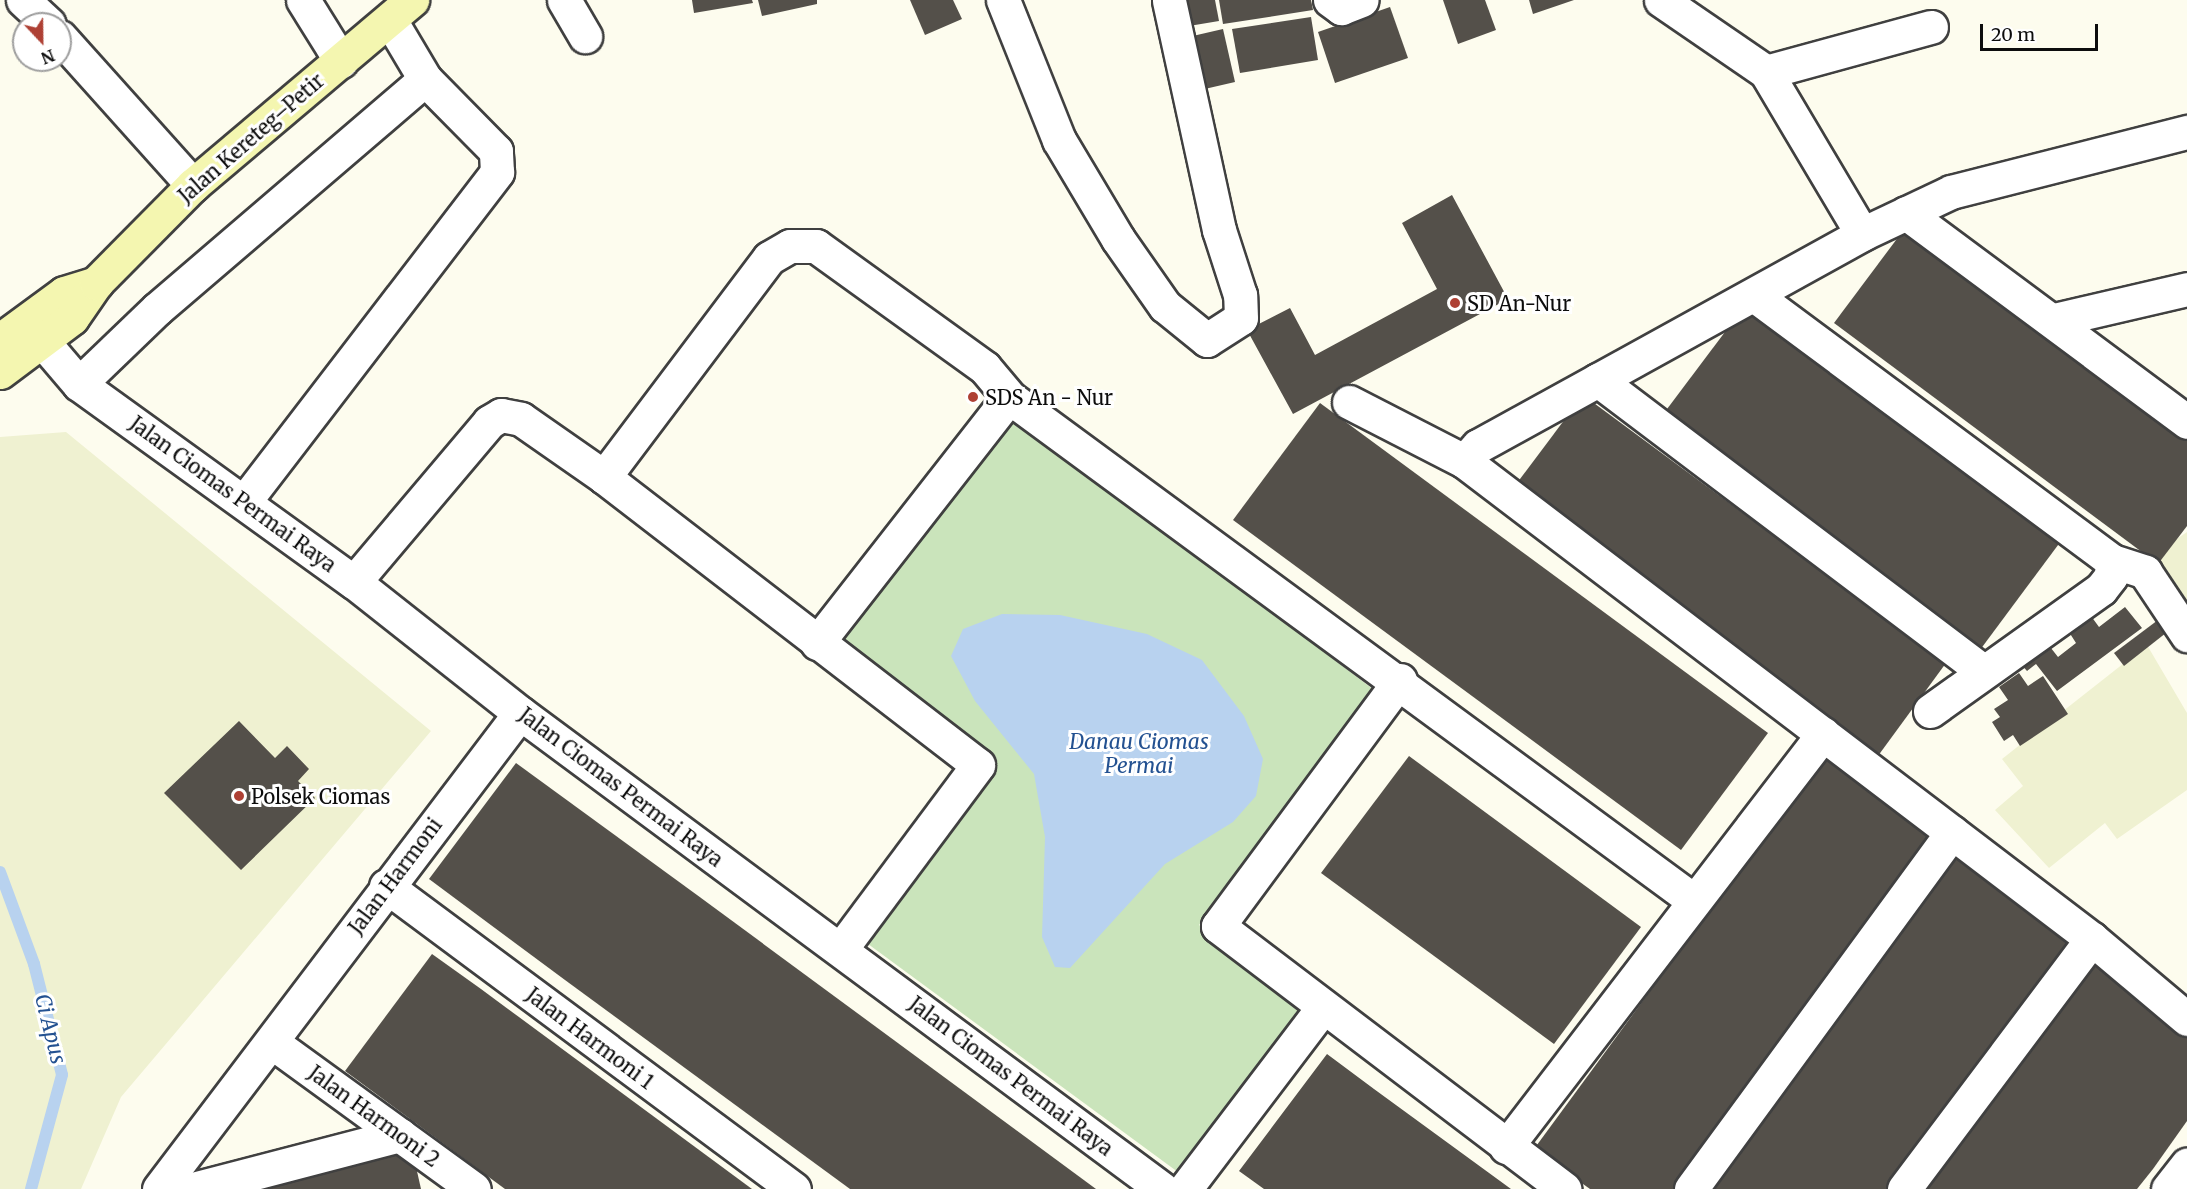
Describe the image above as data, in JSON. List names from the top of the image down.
{
  "streets": {
    "street": [
      "Jalan Kereteg–Petir",
      "Jalan Ciomas Permai Raya",
      "Jalan Harmoni",
      "Jalan Harmoni 1",
      "Jalan Harmoni 2"
    ]
  },
  "crossings": [
    ["Jalan Kereteg–Petir", "Jalan Ciomas Permai Raya"],
    ["Jalan Ciomas Permai Raya", "Jalan Harmoni"],
    ["Jalan Harmoni", "Jalan Harmoni 1"],
    ["Jalan Harmoni", "Jalan Harmoni 2"]
  ],
  "water": ["Danau Ciomas Permai", "Ci Apus"],
  "places": ["SD An-Nur", "SDS An - Nur", "Polsek Ciomas"],
  "scale_bar": "20 m",
  "north": "bottom"
}
